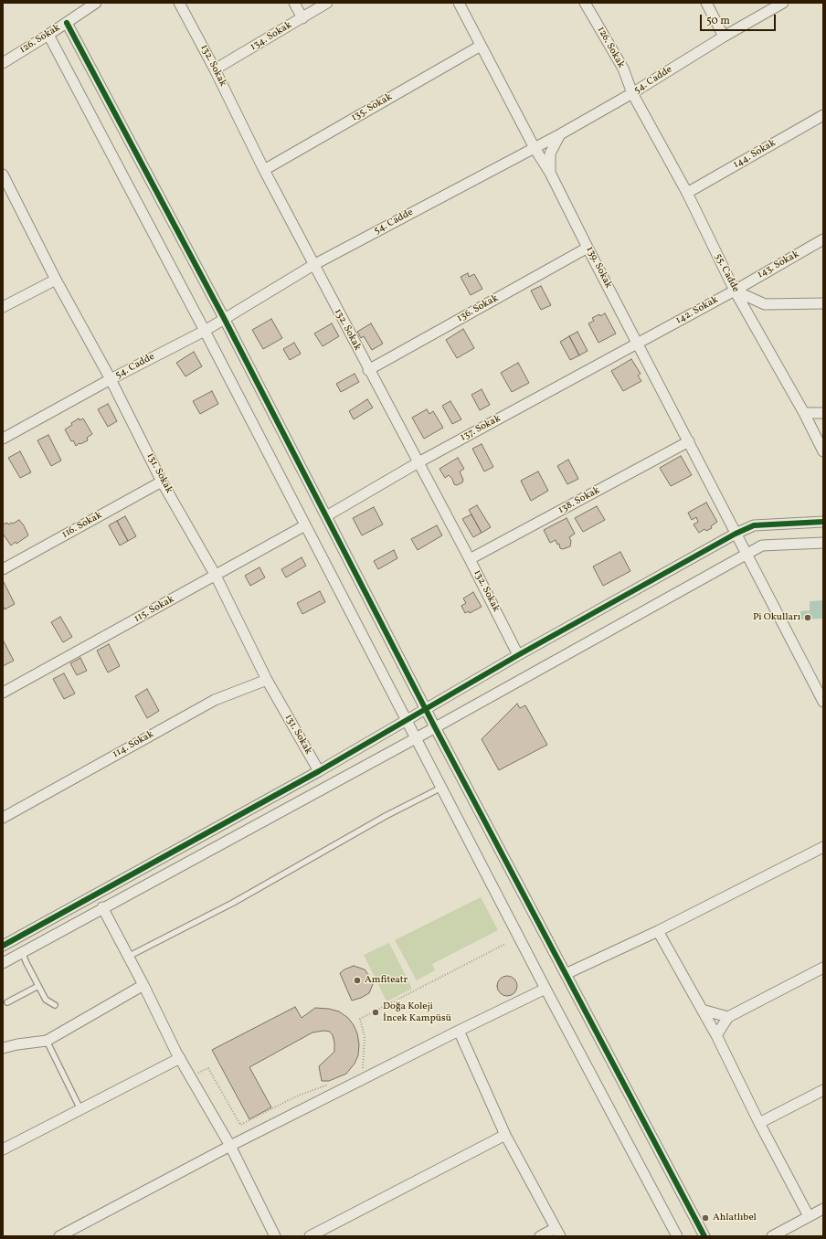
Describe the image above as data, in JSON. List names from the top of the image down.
{
  "streets": {
    "street": [
      "134. Sokak",
      "126. Sokak",
      "132. Sokak",
      "54. Cadde",
      "135. Sokak",
      "144. Sokak",
      "143. Sokak",
      "139. Sokak",
      "55. Cadde",
      "136. Sokak",
      "142. Sokak",
      "137. Sokak",
      "131. Sokak",
      "138. Sokak",
      "116. Sokak",
      "115. Sokak",
      "114. Sokak"
    ]
  },
  "crossings": [
    ["134. Sokak", "132. Sokak"],
    ["126. Sokak", "54. Cadde"],
    ["126. Sokak", "55. Cadde"],
    ["132. Sokak", "54. Cadde"],
    ["132. Sokak", "135. Sokak"],
    ["132. Sokak", "136. Sokak"],
    ["132. Sokak", "137. Sokak"],
    ["132. Sokak", "138. Sokak"],
    ["54. Cadde", "139. Sokak"],
    ["54. Cadde", "55. Cadde"],
    ["54. Cadde", "131. Sokak"],
    ["135. Sokak", "139. Sokak"],
    ["144. Sokak", "55. Cadde"],
    ["143. Sokak", "55. Cadde"],
    ["143. Sokak", "142. Sokak"],
    ["139. Sokak", "136. Sokak"],
    ["139. Sokak", "142. Sokak"],
    ["139. Sokak", "137. Sokak"],
    ["139. Sokak", "138. Sokak"],
    ["55. Cadde", "142. Sokak"],
    ["142. Sokak", "137. Sokak"],
    ["131. Sokak", "116. Sokak"],
    ["131. Sokak", "115. Sokak"],
    ["131. Sokak", "114. Sokak"]
  ],
  "places": [
    "Pi Okulları",
    "Amfiteatr",
    "Doğa Koleji İncek Kampüsü",
    "Ahlatlıbel"
  ],
  "scale_bar": "50 m"
}
